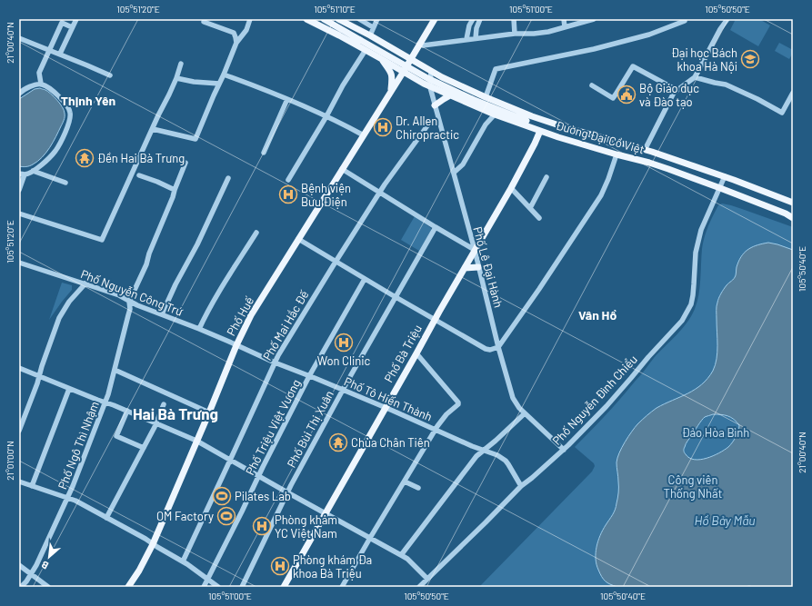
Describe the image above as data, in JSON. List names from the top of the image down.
{
  "streets": {
    "main road": ["Đường Đại Cồ Việt", "Phố Huế", "Phố Bà Triệu"],
    "street": [
      "Phố Lê Đại Hành",
      "Phố Nguyễn Công Trứ",
      "Phố Mai Hắc Đế",
      "Phố Tô Hiến Thành",
      "Phố Nguyễn Đình Chiểu",
      "Phố Triệu Việt Vương",
      "Phố Bùi Thị Xuân",
      "Phố Ngô Thì Nhậm"
    ]
  },
  "crossings": [
    ["Đường Đại Cồ Việt", "Phố Lê Đại Hành"],
    ["Đường Đại Cồ Việt", "Phố Huế"],
    ["Đường Đại Cồ Việt", "Phố Bà Triệu"],
    ["Đường Đại Cồ Việt", "Phố Nguyễn Đình Chiểu"],
    ["Phố Lê Đại Hành", "Phố Mai Hắc Đế"],
    ["Phố Lê Đại Hành", "Phố Bà Triệu"],
    ["Phố Lê Đại Hành", "Phố Nguyễn Đình Chiểu"],
    ["Phố Nguyễn Công Trứ", "Phố Huế"],
    ["Phố Nguyễn Công Trứ", "Phố Tô Hiến Thành"],
    ["Phố Nguyễn Công Trứ", "Phố Ngô Thì Nhậm"],
    ["Phố Huế", "Phố Tô Hiến Thành"],
    ["Phố Mai Hắc Đế", "Phố Tô Hiến Thành"],
    ["Phố Bà Triệu", "Phố Tô Hiến Thành"],
    ["Phố Tô Hiến Thành", "Phố Nguyễn Đình Chiểu"],
    ["Phố Tô Hiến Thành", "Phố Triệu Việt Vương"],
    ["Phố Tô Hiến Thành", "Phố Bùi Thị Xuân"]
  ],
  "districts": ["Thịnh Yên", "Vân Hồ", "Hai Bà Trưng"],
  "water": ["Hồ Bảy Mẫu"],
  "parks": ["Đảo Hòa Bình", "Công viên Thống Nhất"],
  "places": {
    "school or university": ["Đại học Bách khoa Hà Nội"],
    "public building": ["Bộ Giáo dục và Đào tạo"],
    "hospital": [
      "Dr. Allen Chiropractic",
      "Bệnh viện Bưu Điện",
      "Won Clinic",
      "Phòng khám YC Việt Nam",
      "Phòng khám Đa khoa Bà Triệu"
    ],
    "temple": ["Đền Hai Bà Trưng", "Chùa Chân Tiên"],
    "sports": ["Pilates Lab", "OM Factory"]
  },
  "north": "bottom left",
  "coordinates": [
    "105°51'20\"E",
    "105°51'10\"E",
    "105°51'00\"E",
    "105°50'50\"E",
    "21°00'40\"N",
    "105°50'40\"E",
    "21°01'00\"N"
  ]
}
